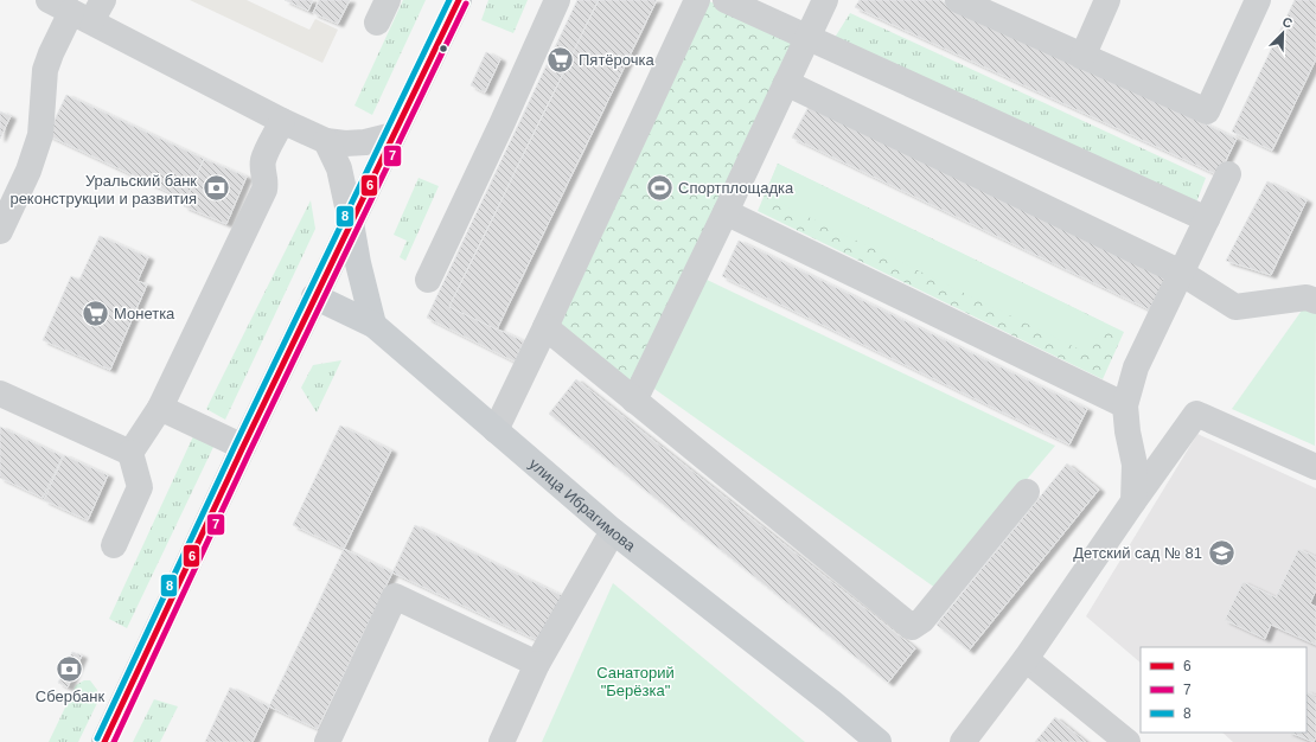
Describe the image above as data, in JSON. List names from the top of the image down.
{
  "streets": {
    "main road": ["улица Ибрагимова"]
  },
  "parks": ["Санаторий \"Берёзка\""],
  "places": {
    "supermarket": ["Пятёрочка", "Монетка"],
    "sports": ["Спортплощадка"],
    "bank": ["Уральский банк реконструкции и развития", "Сбербанк"],
    "school or university": ["Детский сад № 81"]
  },
  "lines": ["transit line 6", "transit line 8", "transit line 7"],
  "legend": ["6", "7", "8"],
  "north": "top right"
}
